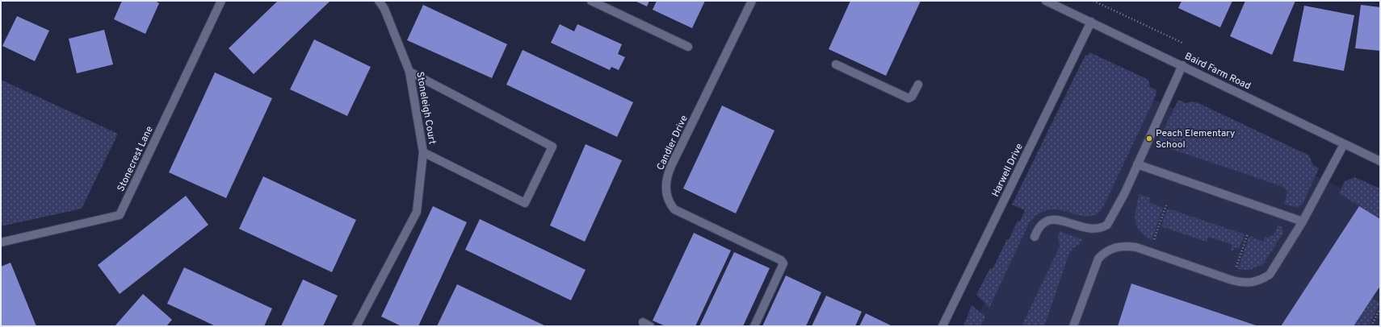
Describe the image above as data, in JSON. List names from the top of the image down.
{
  "streets": {
    "street": [
      "Baird Farm Road",
      "Stoneleigh Court",
      "Candler Drive",
      "Stonecrest Lane",
      "Harwell Drive"
    ]
  },
  "crossings": [
    ["Baird Farm Road", "Harwell Drive"]
  ],
  "places": ["Peach Elementary School"]
}
